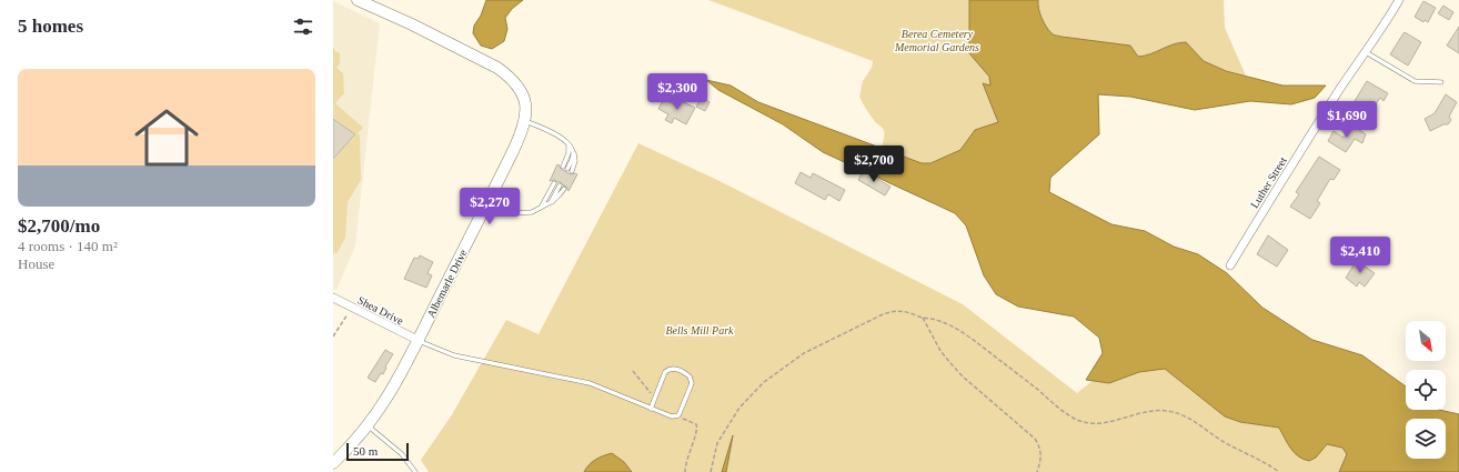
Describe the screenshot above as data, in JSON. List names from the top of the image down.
{
  "streets": {
    "street": ["Luther Street", "Albemarle Drive", "Shea Drive"]
  },
  "crossings": [
    ["Albemarle Drive", "Shea Drive"]
  ],
  "parks": ["Berea Cemetery Memorial Gardens", "Bells Mill Park"],
  "scale_bar": "50 m",
  "north": "bottom right",
  "page": {
    "heading": "5 homes",
    "list": [
      {
        "name": "$2,700/mo",
        "note": "4 rooms · 140 m² · House"
      }
    ],
    "price": [
      "$2,300",
      "$1,690",
      "$2,700",
      "$2,270",
      "$2,410"
    ],
    "scale": "50 m"
  }
}
